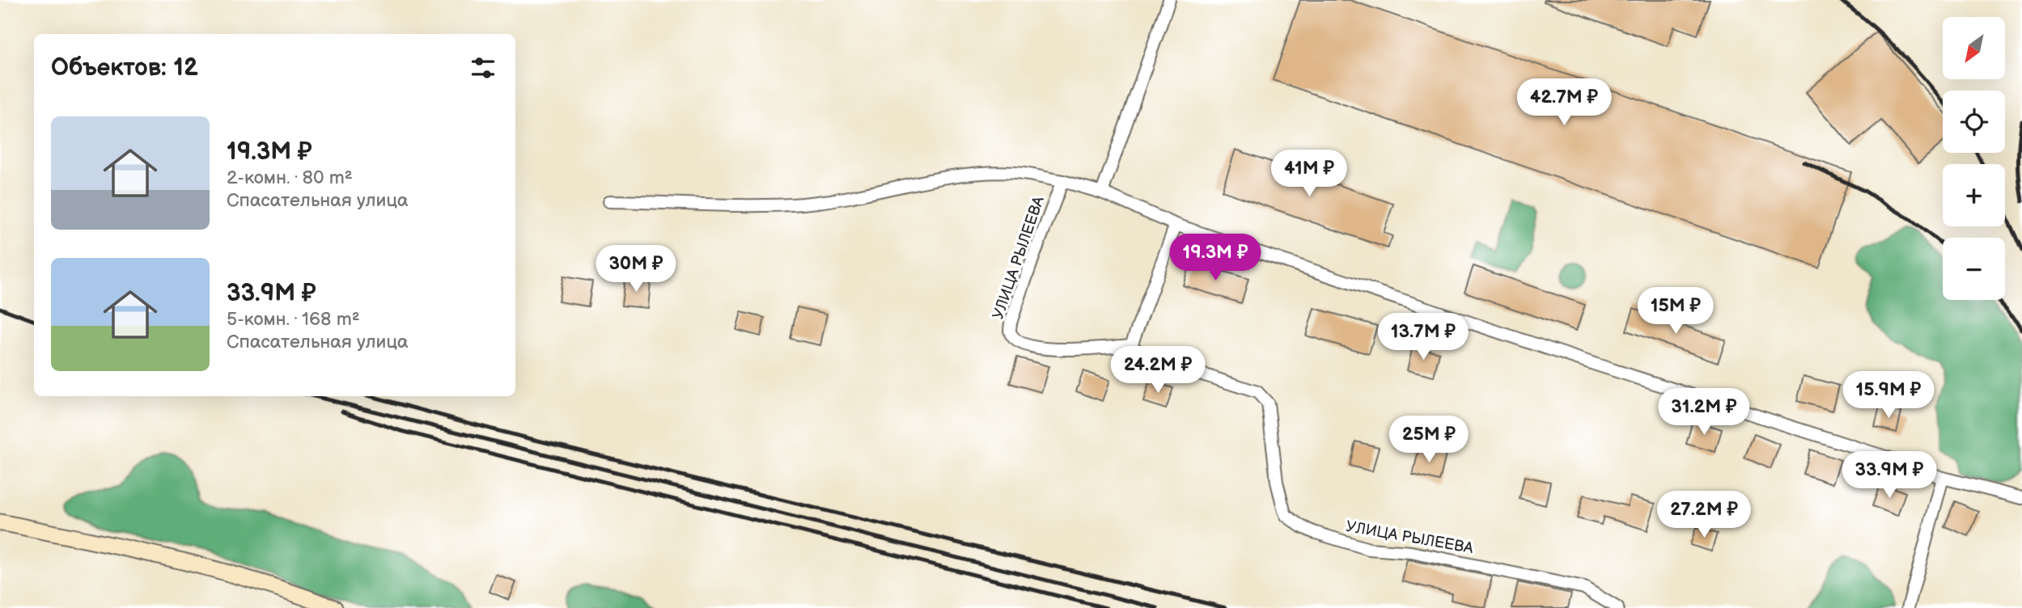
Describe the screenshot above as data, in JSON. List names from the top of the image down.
{
  "streets": {
    "street": ["УЛИЦА РЫЛЕЕВА"]
  },
  "north": "bottom left",
  "page": {
    "map_buttons": ["+", "−"],
    "heading": "Объектов: 12",
    "price": [
      "42.7M ₽",
      "41M ₽",
      "19.3M ₽",
      "30M ₽",
      "15M ₽",
      "13.7M ₽",
      "24.2M ₽",
      "15.9M ₽",
      "31.2M ₽",
      "25M ₽",
      "33.9M ₽",
      "27.2M ₽"
    ],
    "list": [
      {
        "name": "19.3M ₽",
        "note": "2-комн. · 80 m² · Спасательная улица"
      },
      {
        "name": "33.9M ₽",
        "note": "5-комн. · 168 m² · Спасательная улица"
      }
    ]
  }
}
